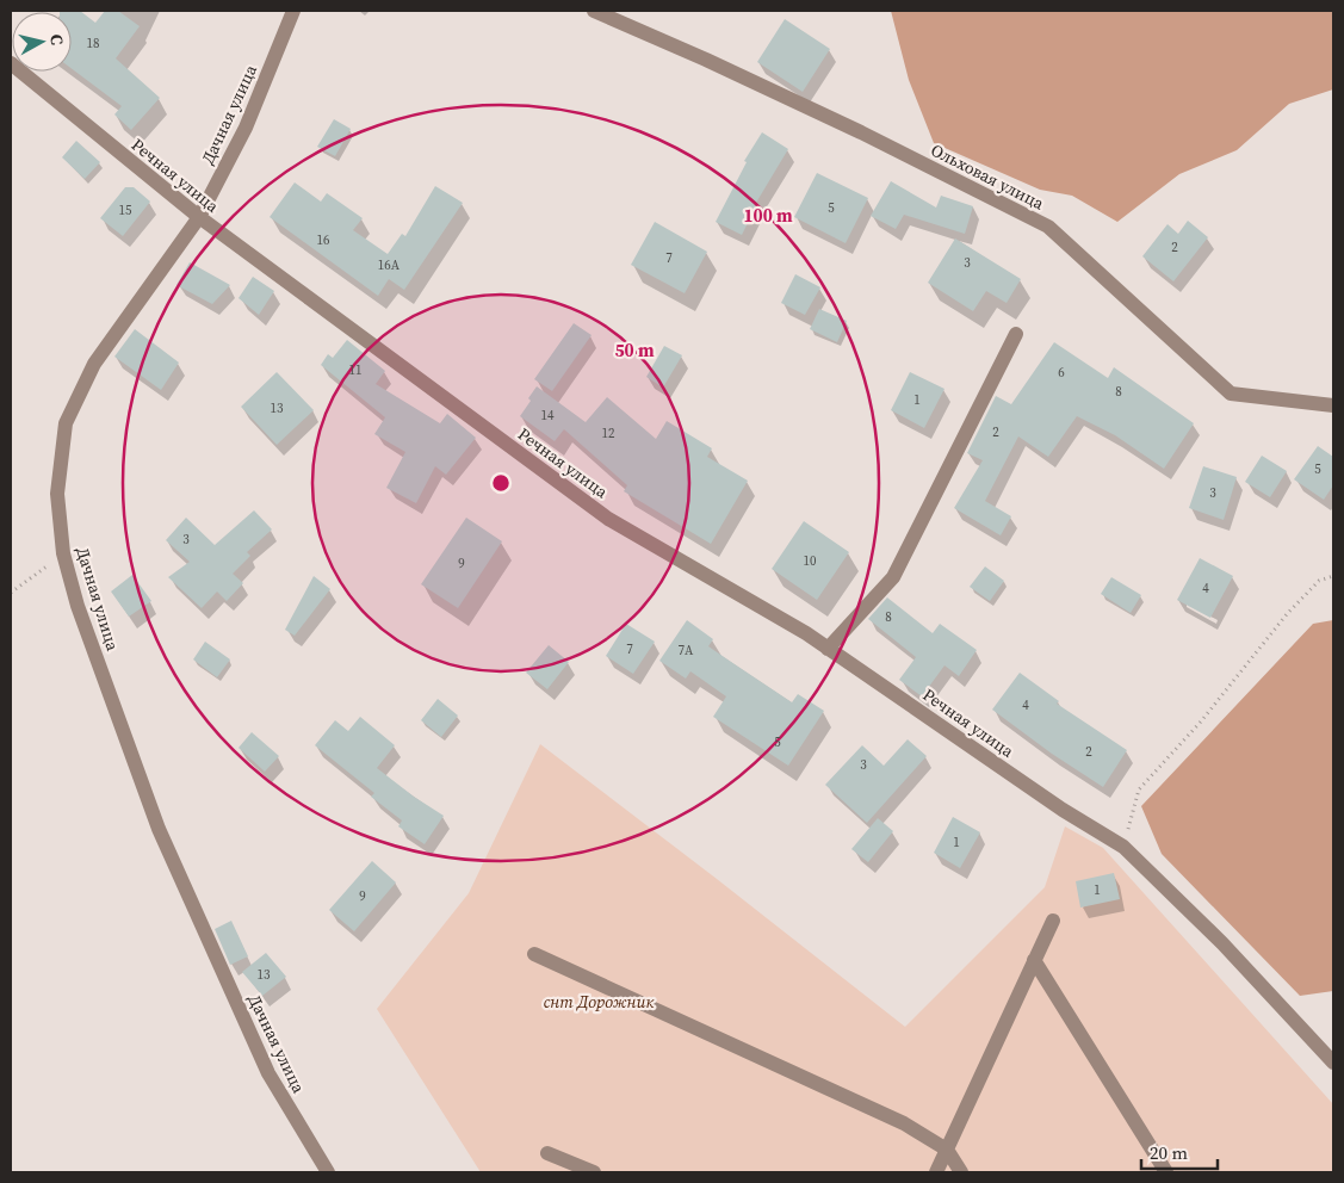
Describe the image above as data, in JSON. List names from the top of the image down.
{
  "streets": {
    "street": ["Дачная улица", "Речная улица", "Ольховая улица"]
  },
  "crossings": [
    ["Дачная улица", "Речная улица"]
  ],
  "parks": ["снт Дорожник"],
  "house_numbers": [
    "18",
    "5",
    "15",
    "16",
    "2",
    "7",
    "3",
    "16А",
    "11",
    "6",
    "8",
    "1",
    "13",
    "14",
    "2",
    "12",
    "5",
    "3",
    "3",
    "10",
    "9",
    "4",
    "8",
    "7",
    "7А",
    "4",
    "5",
    "2",
    "3",
    "1",
    "1",
    "9",
    "13"
  ],
  "scale_bar": "20 m",
  "north": "right",
  "rings": ["100 m", "50 m"]
}
